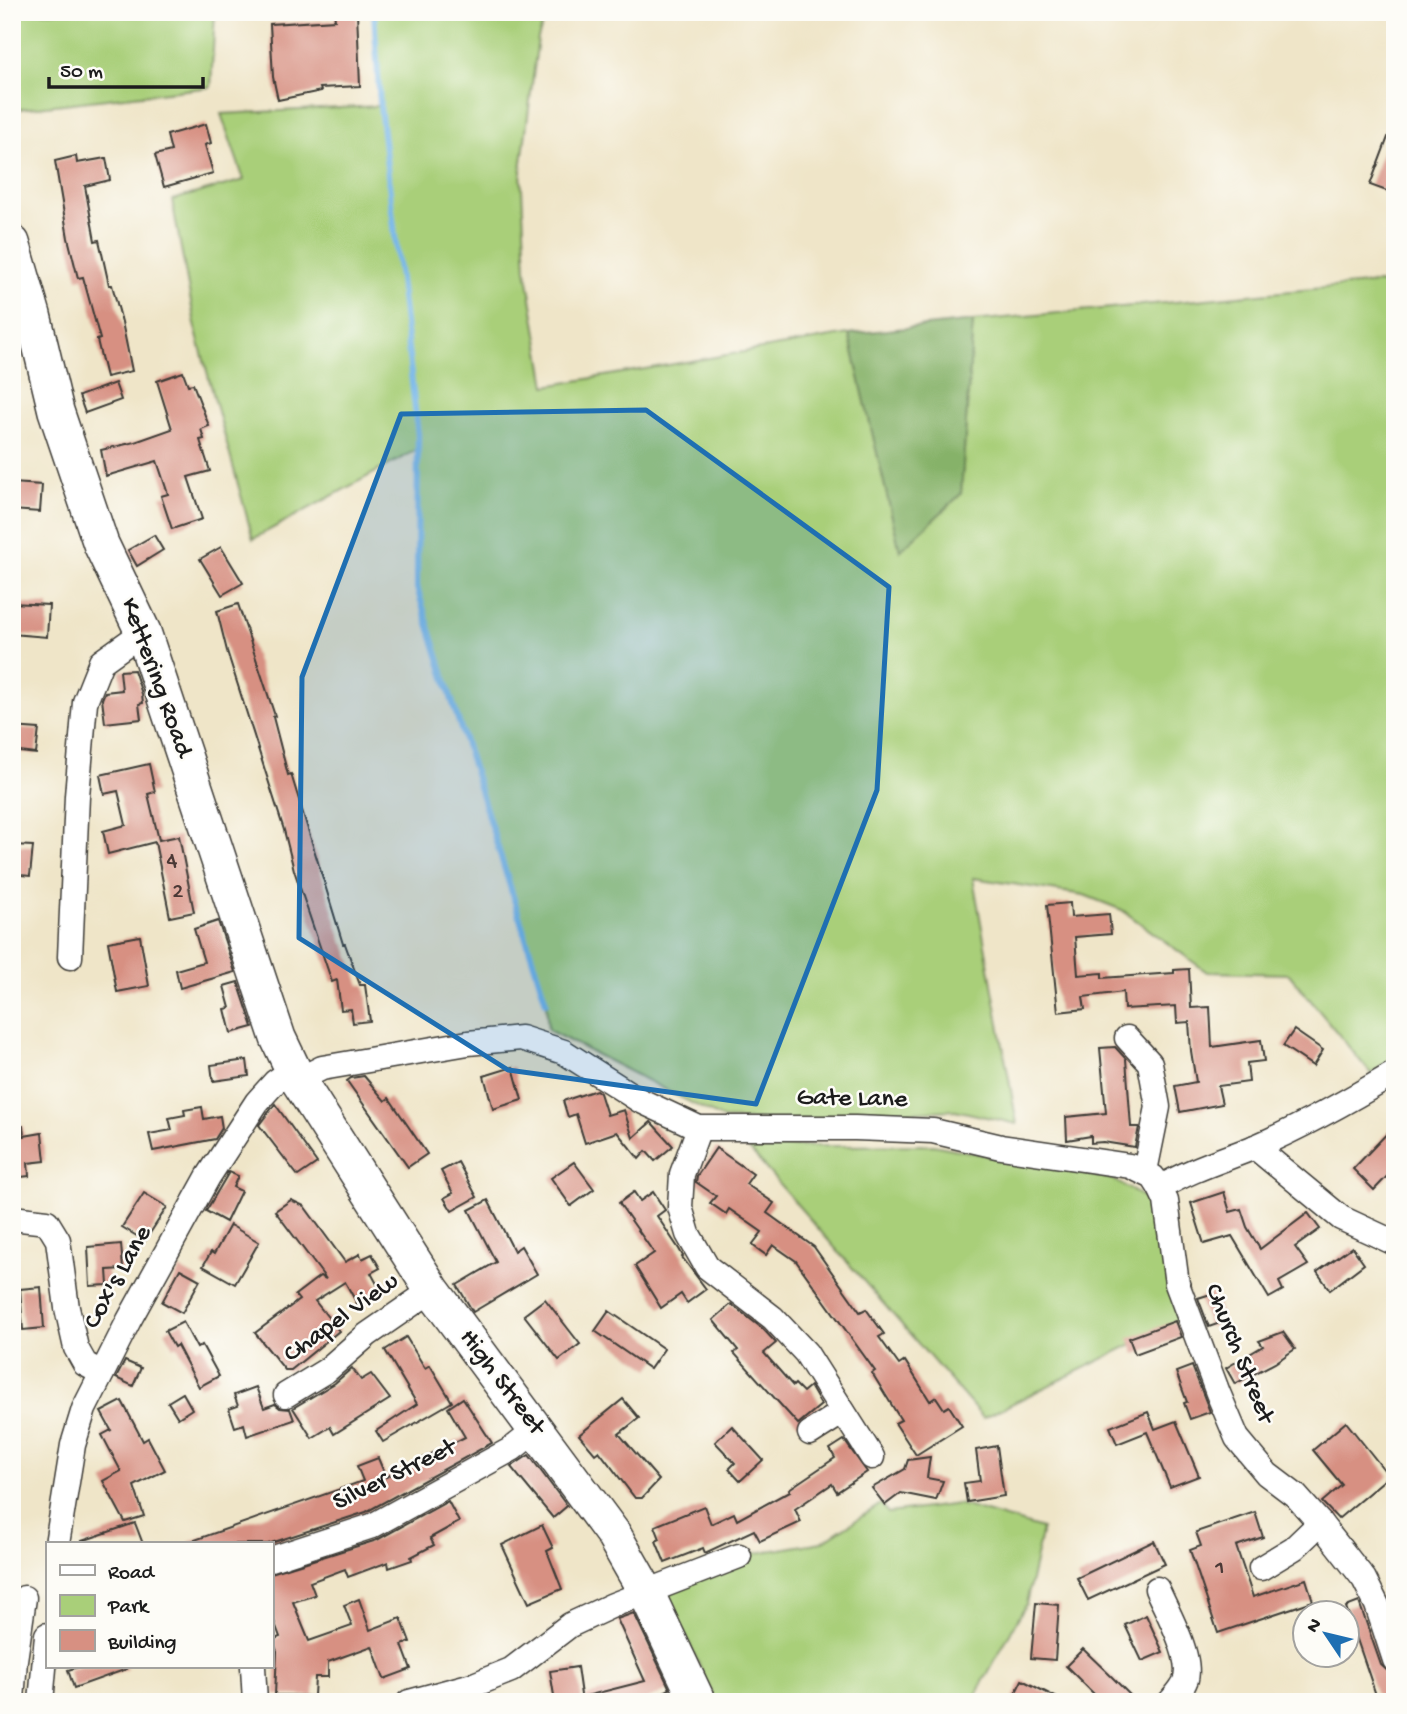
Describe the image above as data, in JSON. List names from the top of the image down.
{
  "streets": {
    "street": [
      "Kettering Road",
      "Gate Lane",
      "Cox's Lane",
      "Chapel View",
      "Church Street",
      "High Street",
      "Silver Street"
    ]
  },
  "crossings": [
    ["Kettering Road", "Gate Lane"],
    ["Kettering Road", "Cox's Lane"],
    ["Kettering Road", "High Street"],
    ["Gate Lane", "Cox's Lane"],
    ["Gate Lane", "Church Street"],
    ["Gate Lane", "High Street"],
    ["Cox's Lane", "High Street"],
    ["Chapel View", "High Street"],
    ["High Street", "Silver Street"]
  ],
  "house_numbers": ["4", "2", "1"],
  "legend": ["Road", "Park", "Building"],
  "scale_bar": "50 m",
  "north": "top left"
}
